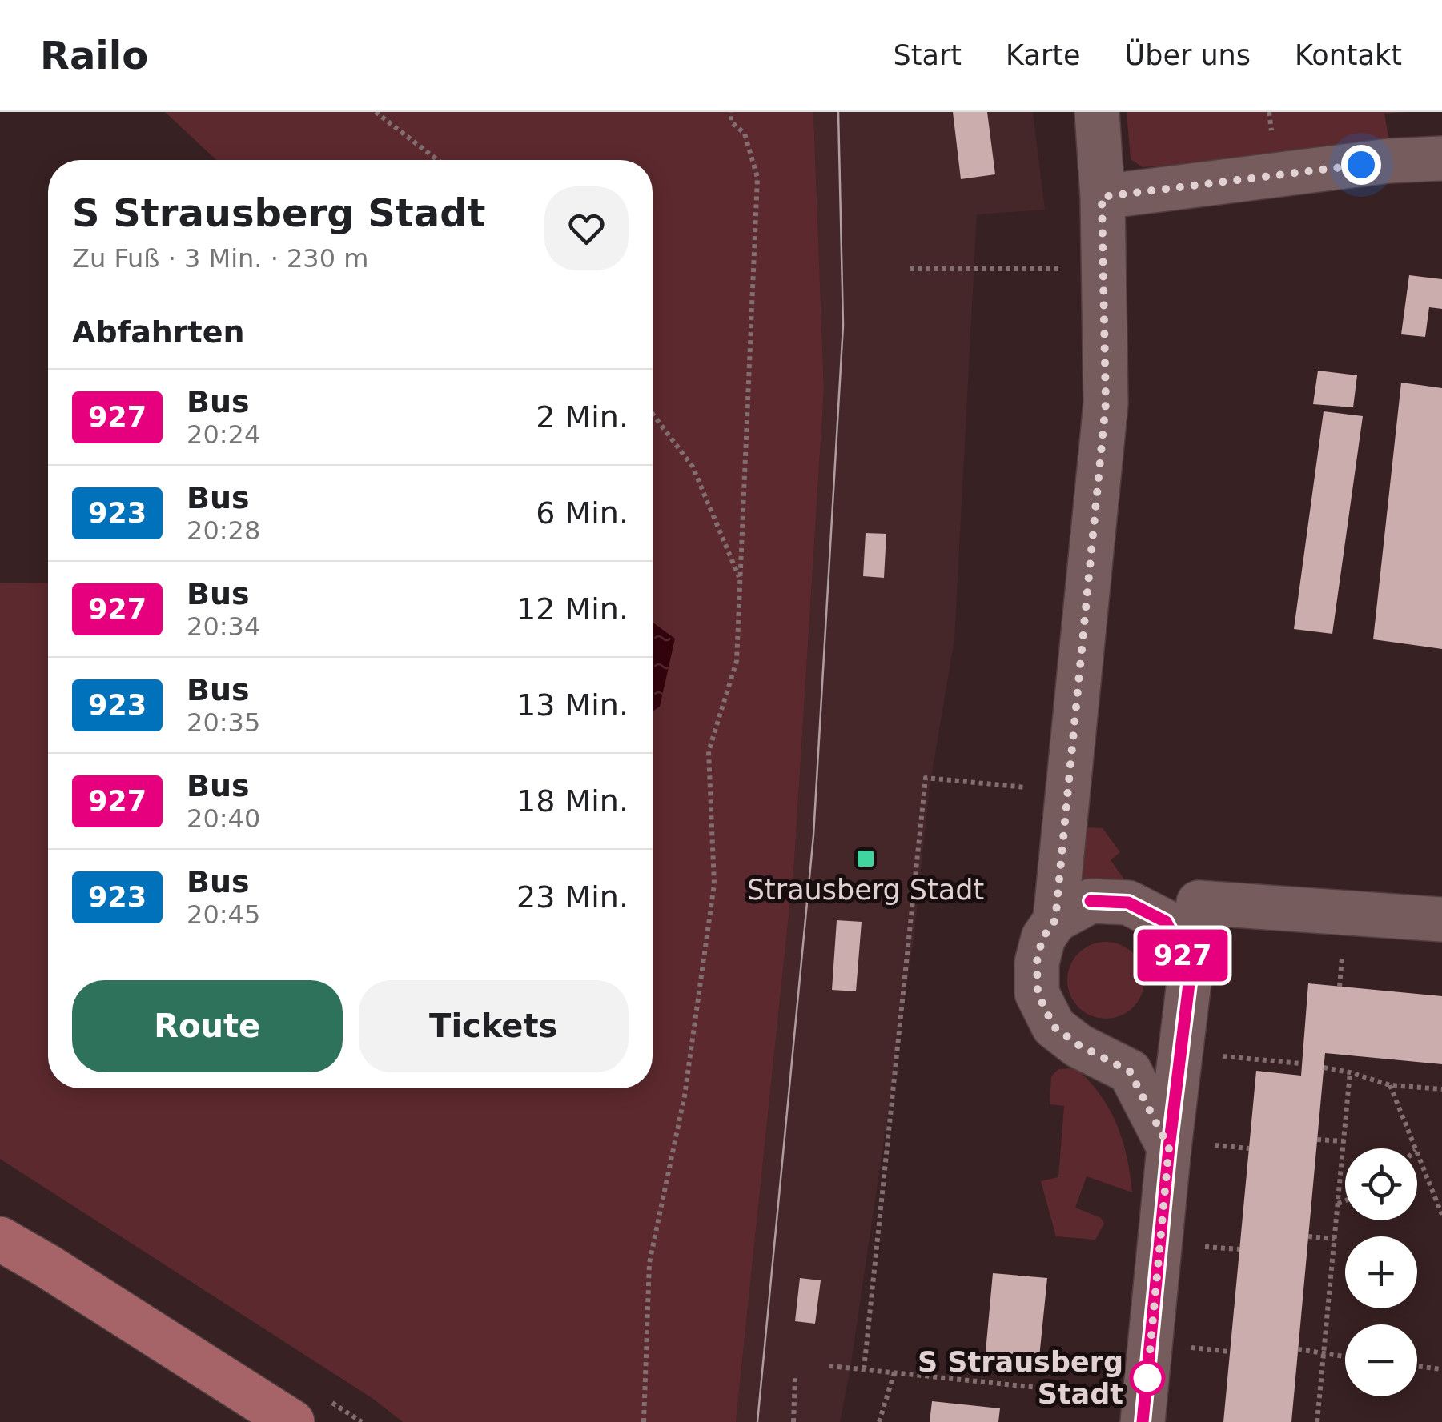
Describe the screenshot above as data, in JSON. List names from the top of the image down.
{
  "places": {
    "transit": ["Strausberg Stadt"],
    "other": ["S Strausberg Stadt"]
  },
  "lines": ["bus line 927"],
  "page": {
    "header": "Railo",
    "nav": [
      "Start",
      "Karte",
      "Über uns",
      "Kontakt"
    ],
    "on_map": "927",
    "heading": [
      ["S Strausberg Stadt", "Zu Fuß · 3 Min. · 230 m"],
      "Abfahrten"
    ],
    "list": [
      {
        "mark": "927",
        "name": "Bus",
        "note": "20:24",
        "value": "2 Min."
      },
      {
        "mark": "923",
        "name": "Bus",
        "note": "20:28",
        "value": "6 Min."
      },
      {
        "mark": "927",
        "name": "Bus",
        "note": "20:34",
        "value": "12 Min."
      },
      {
        "mark": "923",
        "name": "Bus",
        "note": "20:35",
        "value": "13 Min."
      },
      {
        "mark": "927",
        "name": "Bus",
        "note": "20:40",
        "value": "18 Min."
      },
      {
        "mark": "923",
        "name": "Bus",
        "note": "20:45",
        "value": "23 Min."
      }
    ],
    "buttons": ["Route", "Tickets"],
    "map_buttons": ["+", "−"]
  }
}
